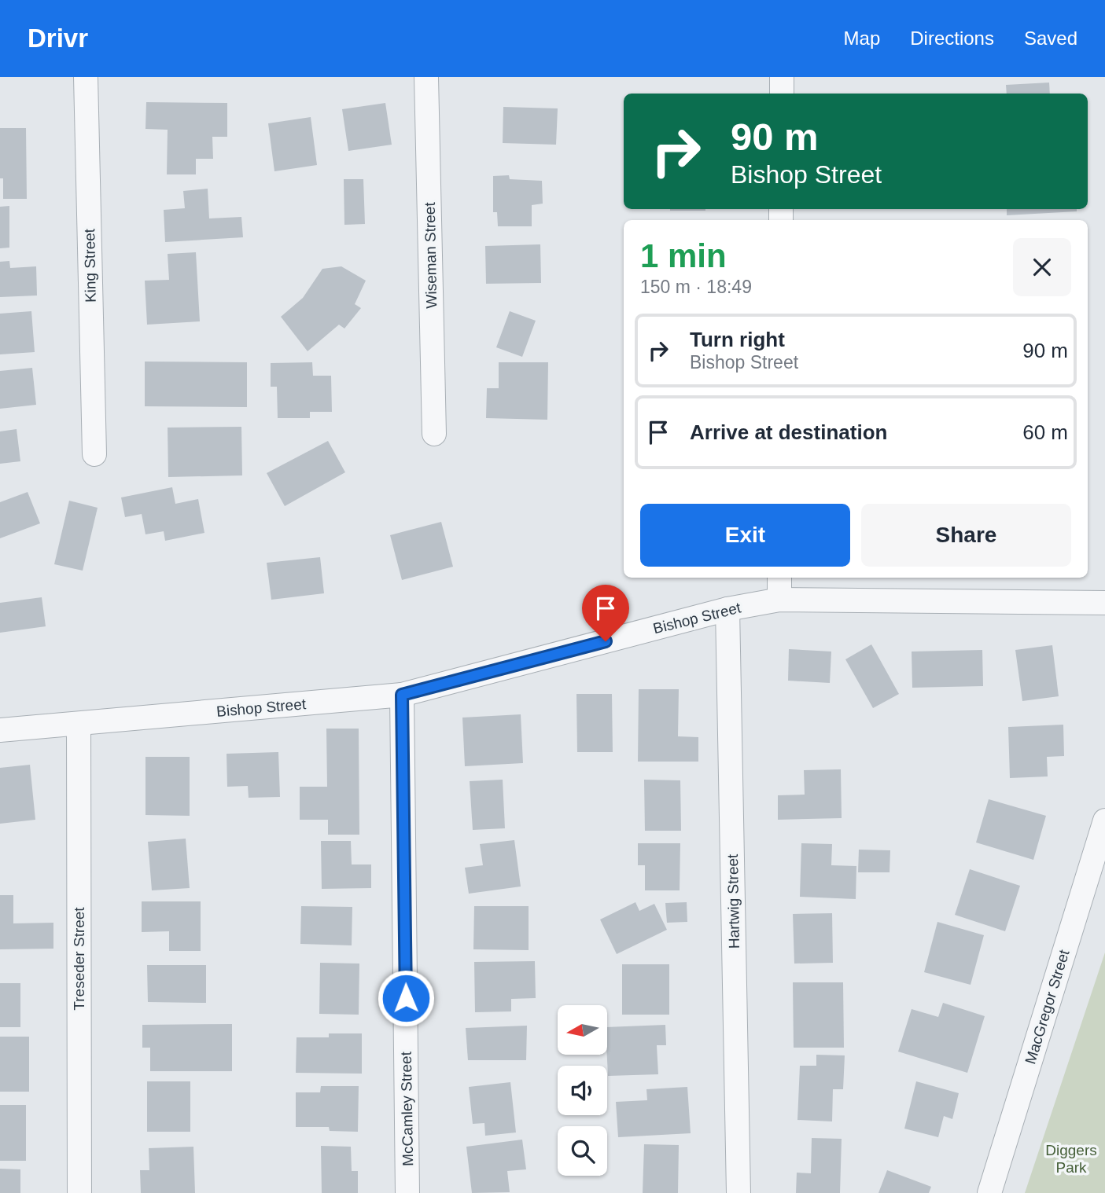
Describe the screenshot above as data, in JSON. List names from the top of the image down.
{
  "streets": {
    "street": [
      "Wiseman Street",
      "King Street",
      "Bishop Street",
      "Hartwig Street",
      "Treseder Street",
      "MacGregor Street",
      "McCamley Street"
    ]
  },
  "crossings": [
    ["Bishop Street", "Hartwig Street"],
    ["Bishop Street", "Treseder Street"],
    ["Bishop Street", "McCamley Street"]
  ],
  "parks": ["Diggers Park"],
  "north": "left",
  "page": {
    "header": "Drivr",
    "nav": ["Map", "Directions", "Saved"],
    "turn": ["90 m", "Bishop Street"],
    "heading": ["1 min", "150 m · 18:49"],
    "list": [
      {
        "name": "Turn right",
        "note": "Bishop Street",
        "value": "90 m"
      },
      {
        "name": "Arrive at destination",
        "value": "60 m"
      }
    ],
    "buttons": ["Exit", "Share"]
  }
}
